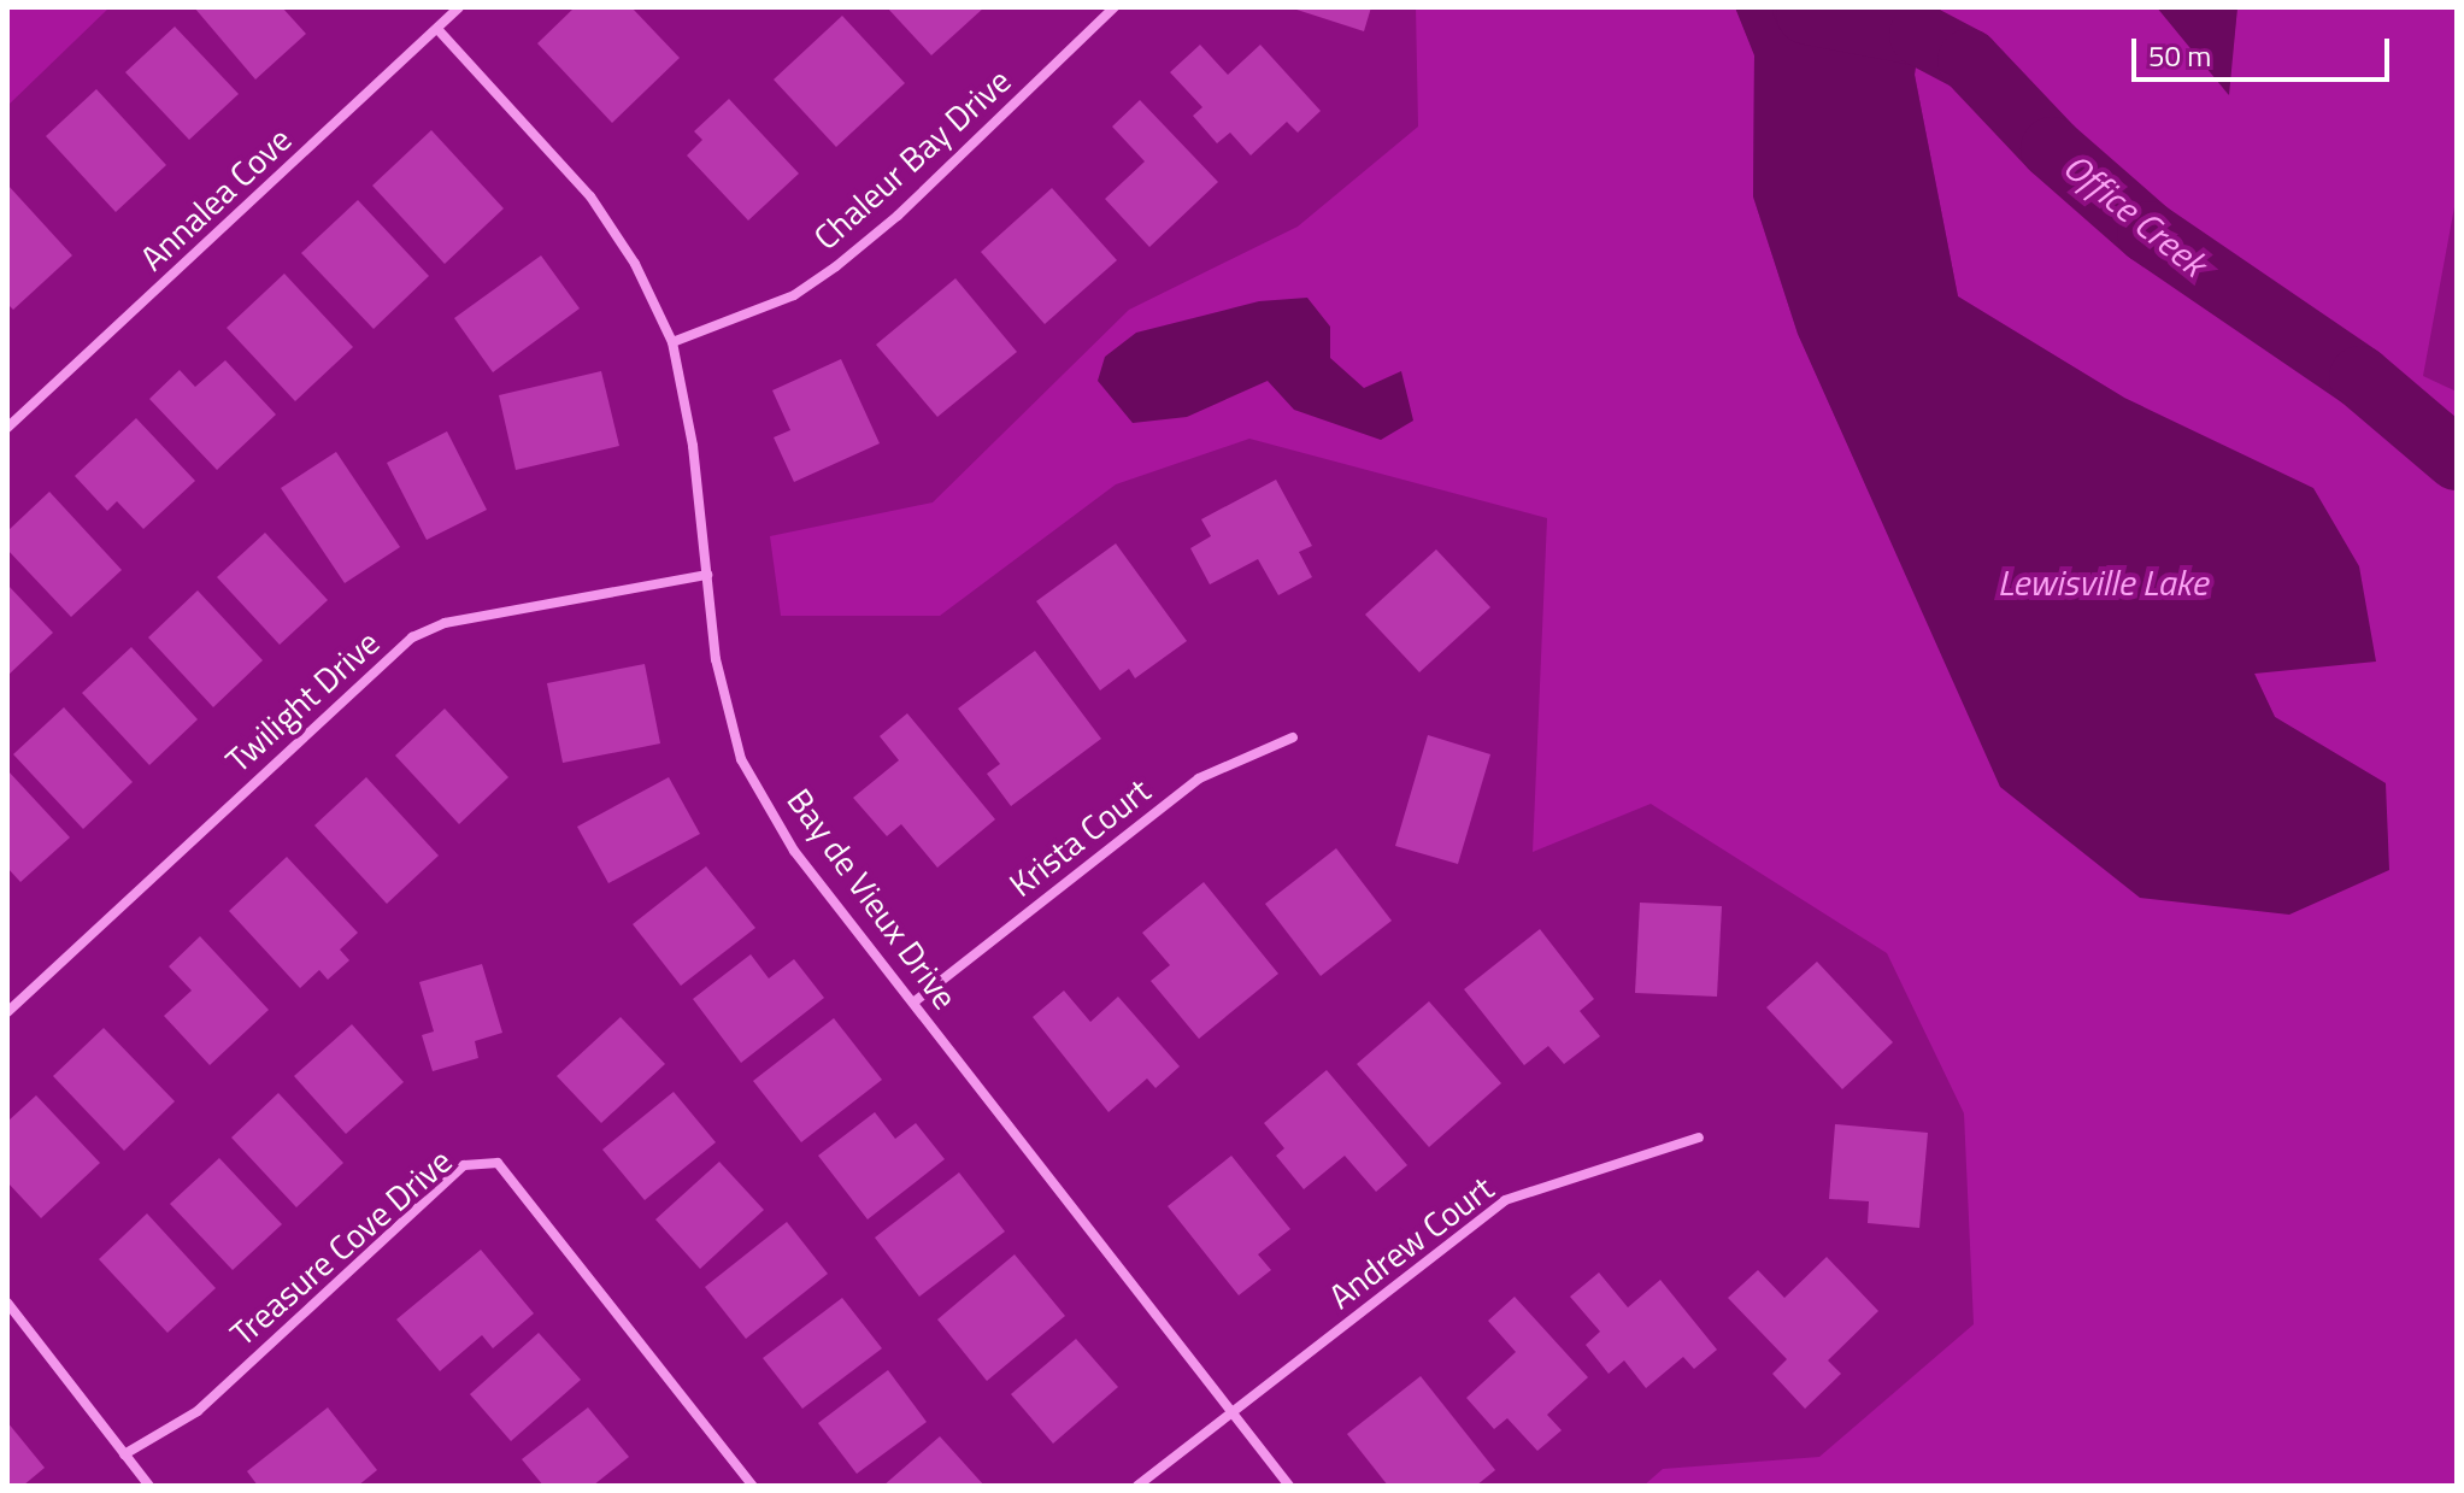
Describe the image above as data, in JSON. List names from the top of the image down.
{
  "streets": {
    "street": [
      "Chaleur Bay Drive",
      "Annalea Cove",
      "Twilight Drive",
      "Krista Court",
      "Bay de Vieux Drive",
      "Andrew Court",
      "Treasure Cove Drive"
    ]
  },
  "crossings": [
    ["Chaleur Bay Drive", "Bay de Vieux Drive"],
    ["Annalea Cove", "Bay de Vieux Drive"],
    ["Twilight Drive", "Bay de Vieux Drive"],
    ["Krista Court", "Bay de Vieux Drive"],
    ["Bay de Vieux Drive", "Andrew Court"]
  ],
  "water": ["Office Creek", "Lewisville Lake"],
  "scale_bar": "50 m"
}
